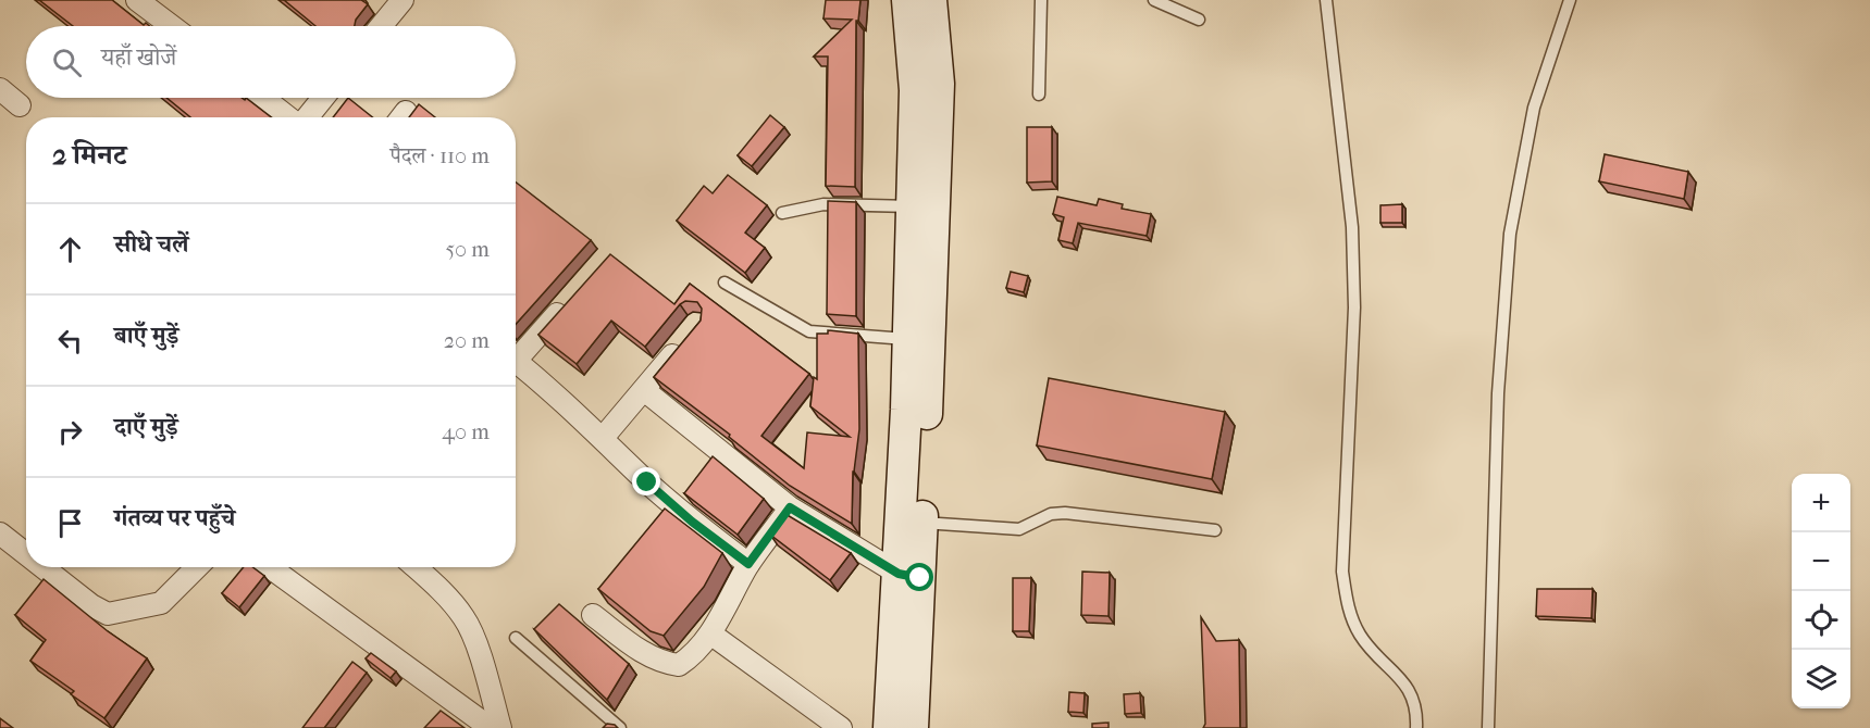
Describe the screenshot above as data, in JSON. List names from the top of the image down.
{
  "page": {
    "search": "यहाँ खोजें",
    "heading": ["2 मिनट", "पैदल · 110 m"],
    "list": [
      ["सीधे चलें", "50 m"],
      ["बाएँ मुड़ें", "20 m"],
      ["दाएँ मुड़ें", "40 m"],
      "गंतव्य पर पहुँचे"
    ],
    "map_buttons": ["+", "−"]
  }
}
